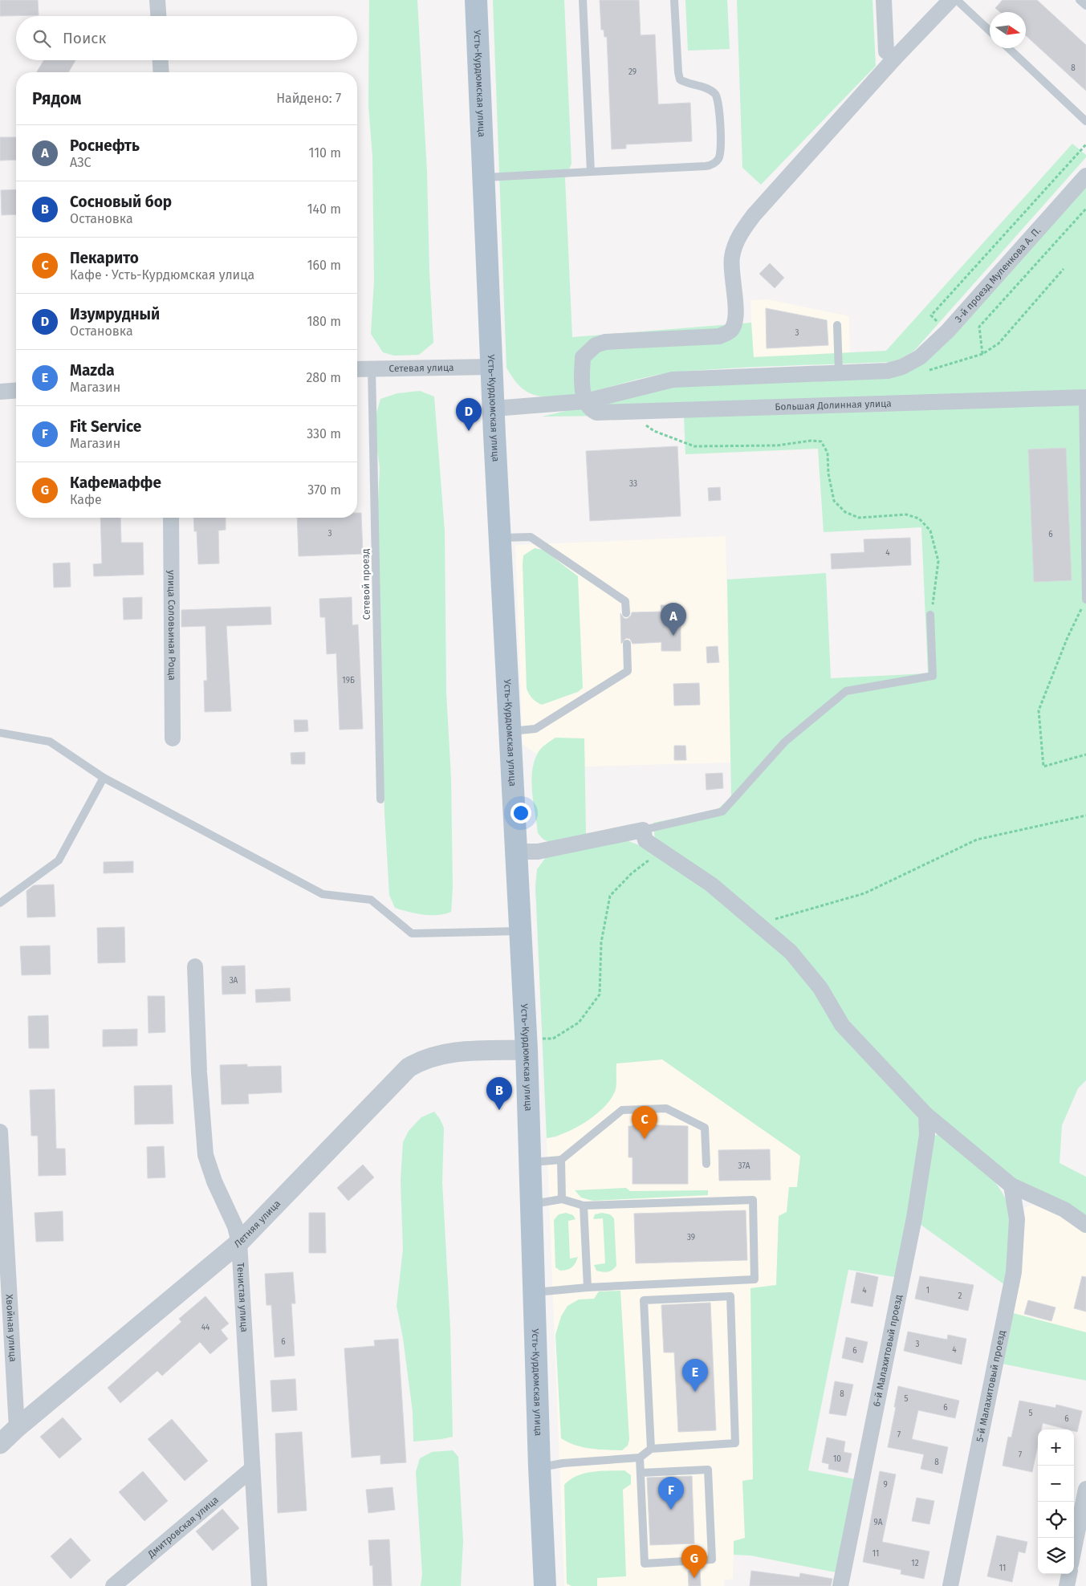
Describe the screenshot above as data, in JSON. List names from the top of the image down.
{
  "streets": {
    "main road": ["Усть-Курдюмская улица"],
    "street": [
      "3-й проезд Муленкова А. П.",
      "Сетевая улица",
      "Большая Долинная улица",
      "улица Соловьиная Роща",
      "Летняя улица",
      "Тенистая улица",
      "Хвойная улица",
      "6-й Малахитовый проезд",
      "5-й Малахитовый проезд",
      "Дмитровская улица"
    ],
    "lane": ["Сетевой проезд"]
  },
  "crossings": [
    ["Усть-Курдюмская улица", "Сетевая улица"],
    ["Усть-Курдюмская улица", "Летняя улица"],
    ["Сетевая улица", "Сетевой проезд"],
    ["Летняя улица", "Тенистая улица"],
    ["Летняя улица", "Хвойная улица"],
    ["Тенистая улица", "Дмитровская улица"]
  ],
  "house_numbers": [
    "8",
    "29",
    "3",
    "33",
    "3",
    "6",
    "4",
    "19Б",
    "3А",
    "37А",
    "39",
    "4",
    "1",
    "2",
    "44",
    "6",
    "3",
    "4",
    "6",
    "8",
    "5",
    "6",
    "5",
    "6",
    "7",
    "7",
    "10",
    "8",
    "9",
    "9А",
    "11",
    "12",
    "11"
  ],
  "north": "right",
  "page": {
    "search": "Поиск",
    "heading": ["Рядом", "Найдено: 7"],
    "list": [
      {
        "mark": "A",
        "name": "Роснефть",
        "note": "АЗС",
        "value": "110 m"
      },
      {
        "mark": "B",
        "name": "Сосновый бор",
        "note": "Остановка",
        "value": "140 m"
      },
      {
        "mark": "C",
        "name": "Пекарито",
        "note": "Кафе · Усть-Курдюмская улица",
        "value": "160 m"
      },
      {
        "mark": "D",
        "name": "Изумрудный",
        "note": "Остановка",
        "value": "180 m"
      },
      {
        "mark": "E",
        "name": "Mazda",
        "note": "Магазин",
        "value": "280 m"
      },
      {
        "mark": "F",
        "name": "Fit Service",
        "note": "Магазин",
        "value": "330 m"
      },
      {
        "mark": "G",
        "name": "Кафемаффе",
        "note": "Кафе",
        "value": "370 m"
      }
    ],
    "pins": [
      "D",
      "A",
      "B",
      "C",
      "E",
      "F",
      "G"
    ],
    "map_buttons": ["+", "−"]
  }
}
